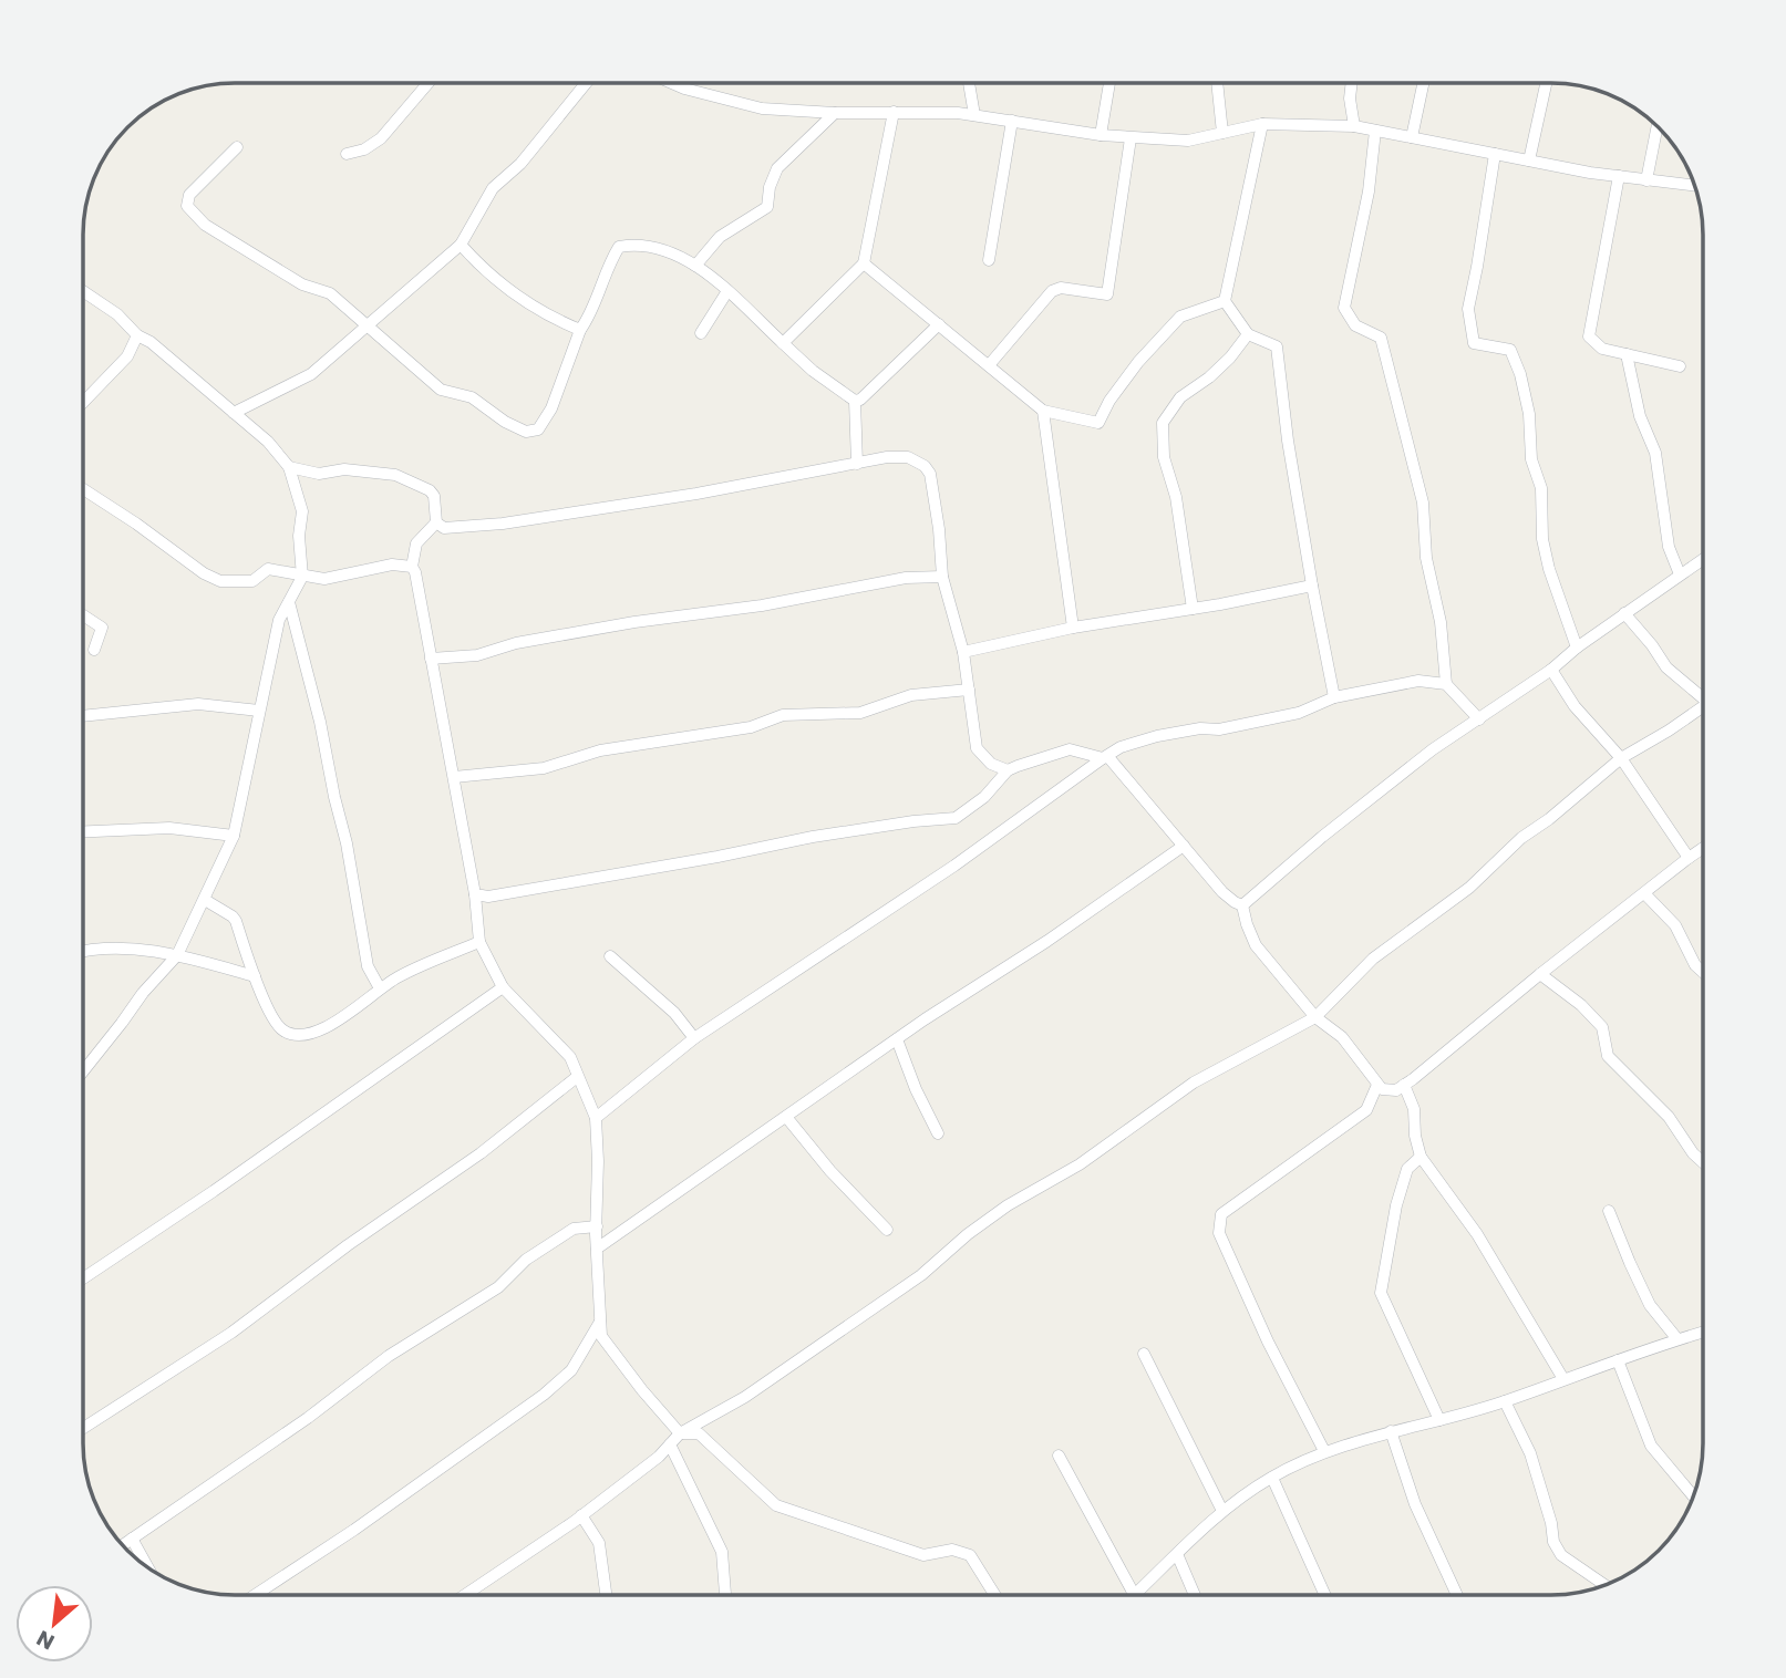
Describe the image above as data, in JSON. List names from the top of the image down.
{
  "north": "bottom left"
}
